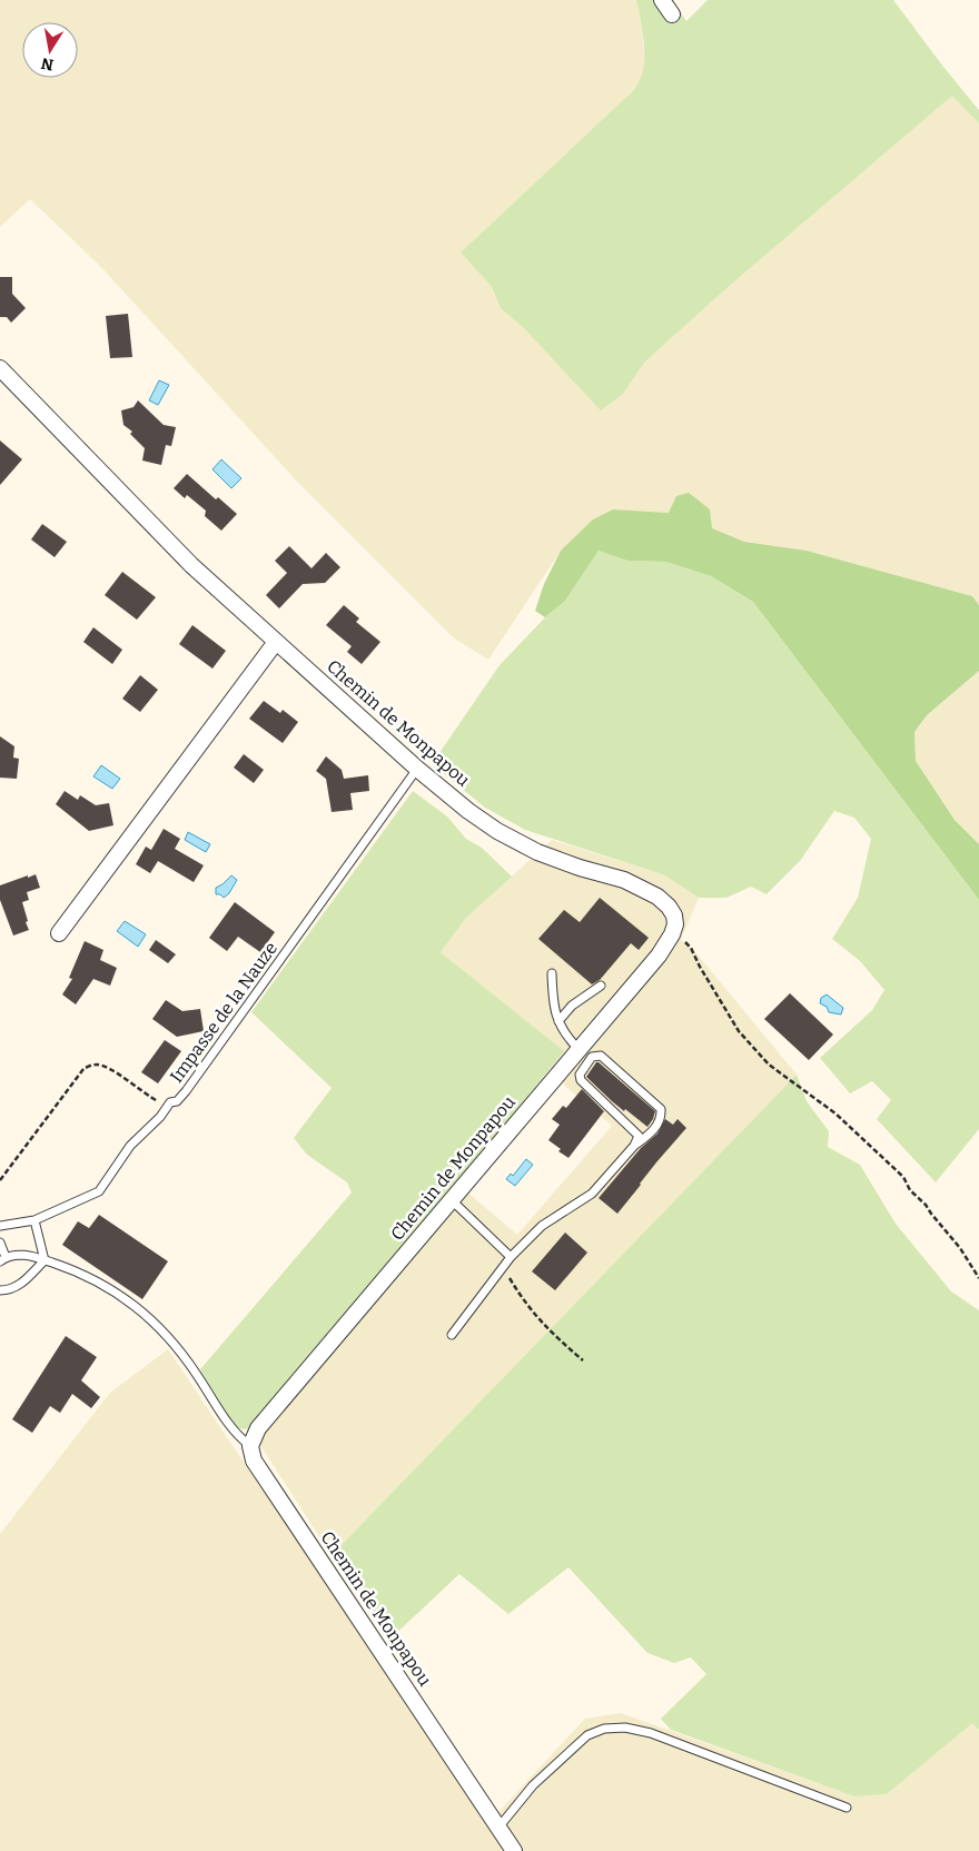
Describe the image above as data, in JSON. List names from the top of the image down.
{
  "streets": {
    "street": ["Chemin de Monpapou"],
    "lane": ["Impasse de la Nauze"]
  },
  "crossings": [
    ["Chemin de Monpapou", "Impasse de la Nauze"]
  ],
  "north": "bottom"
}
